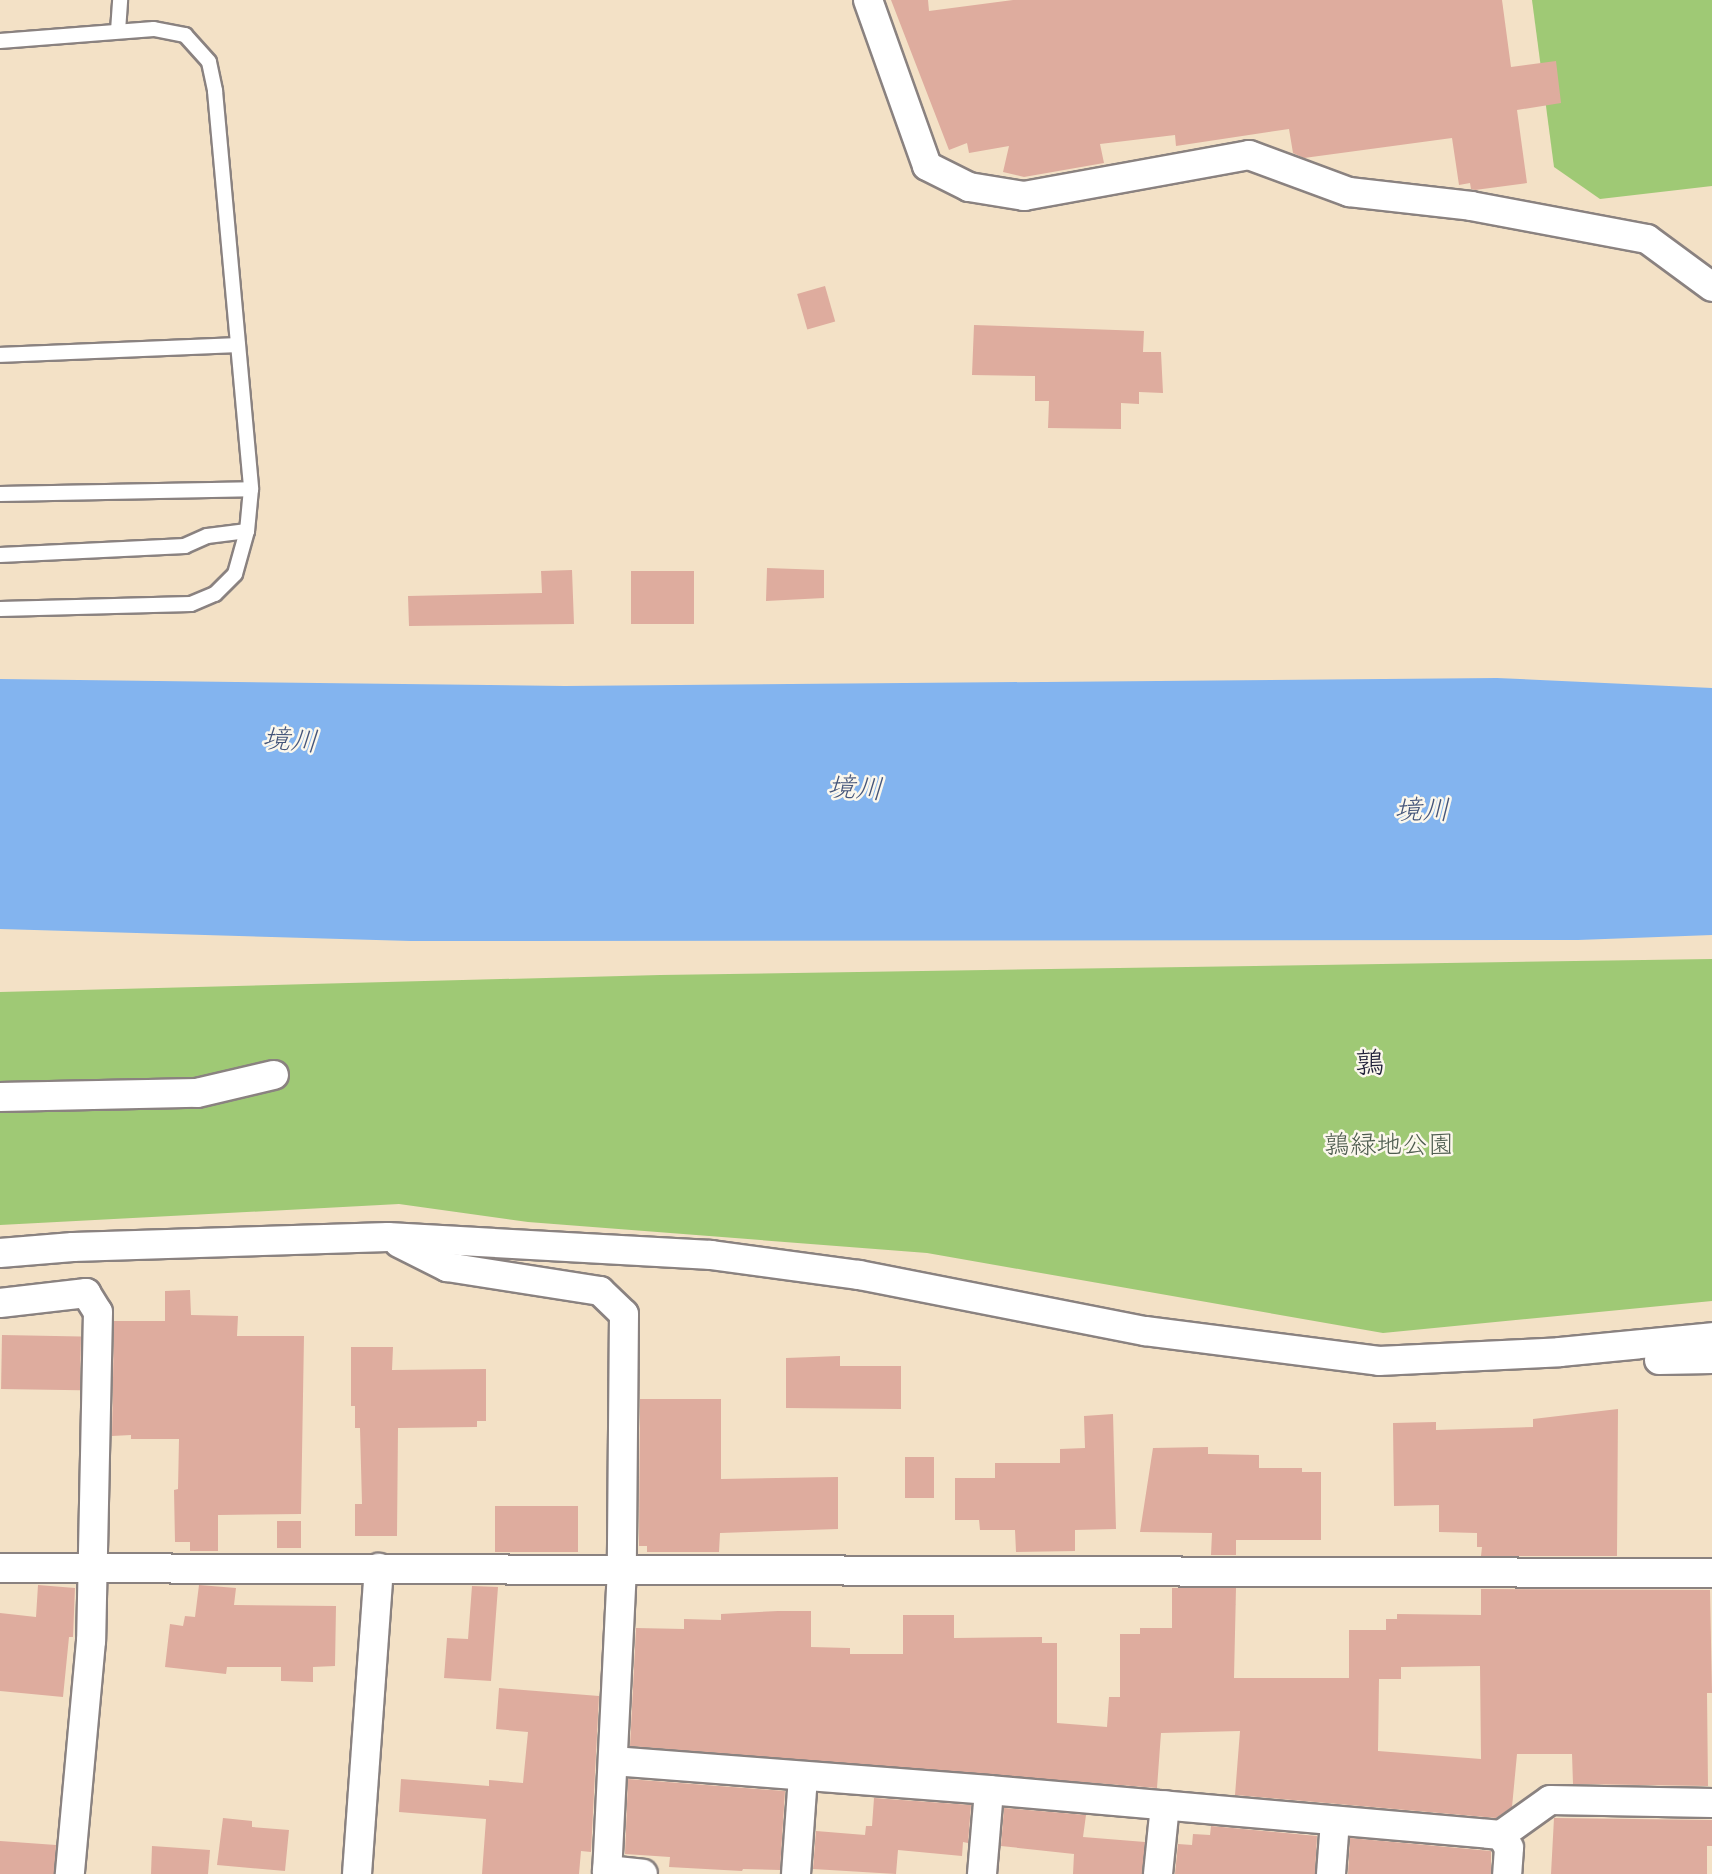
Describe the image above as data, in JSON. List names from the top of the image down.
{
  "districts": ["鶉"],
  "water": ["境川"],
  "parks": ["鶉緑地公園"]
}
